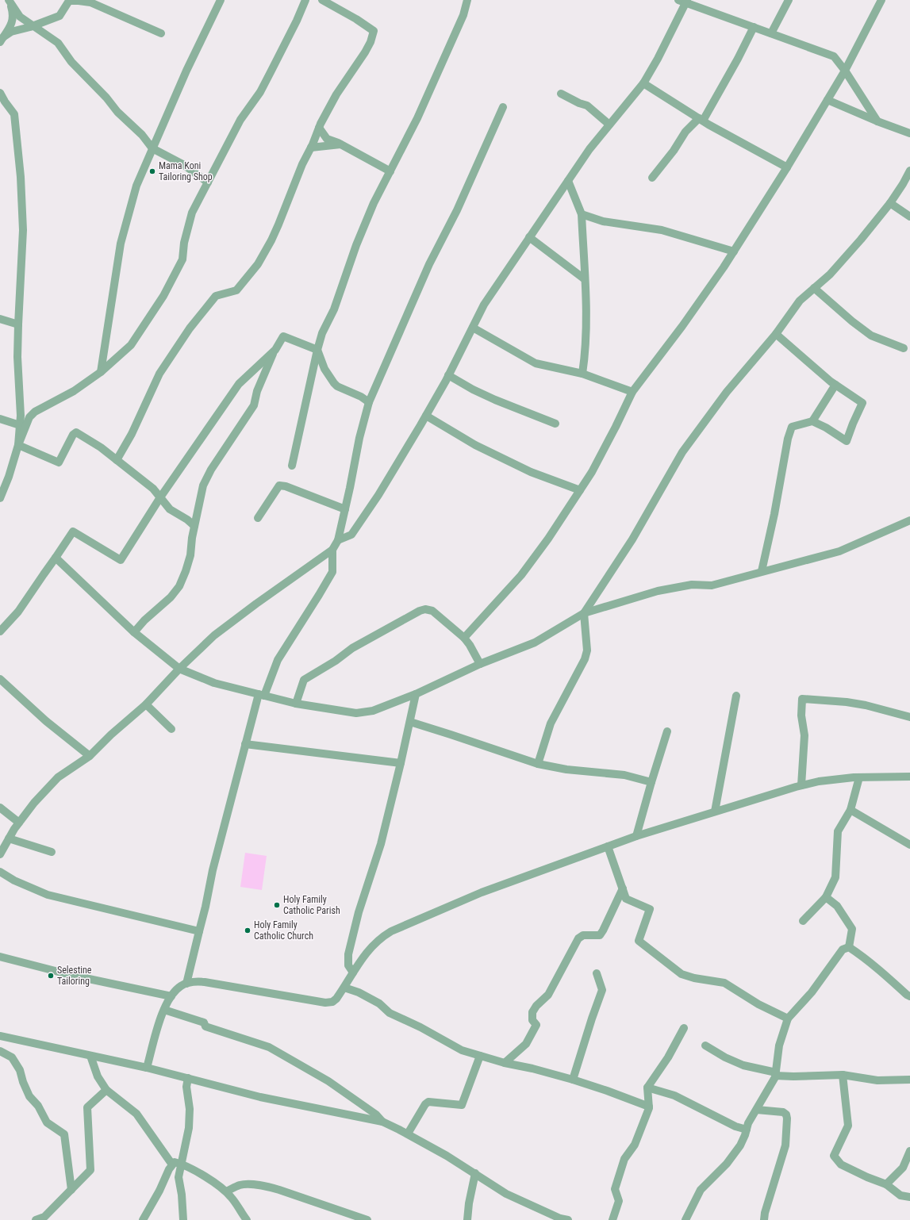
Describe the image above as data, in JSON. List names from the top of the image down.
{
  "places": [
    "Mama Koni Tailoring Shop",
    "Holy Family Catholic Parish",
    "Holy Family Catholic Church",
    "Selestine Tailoring"
  ]
}
